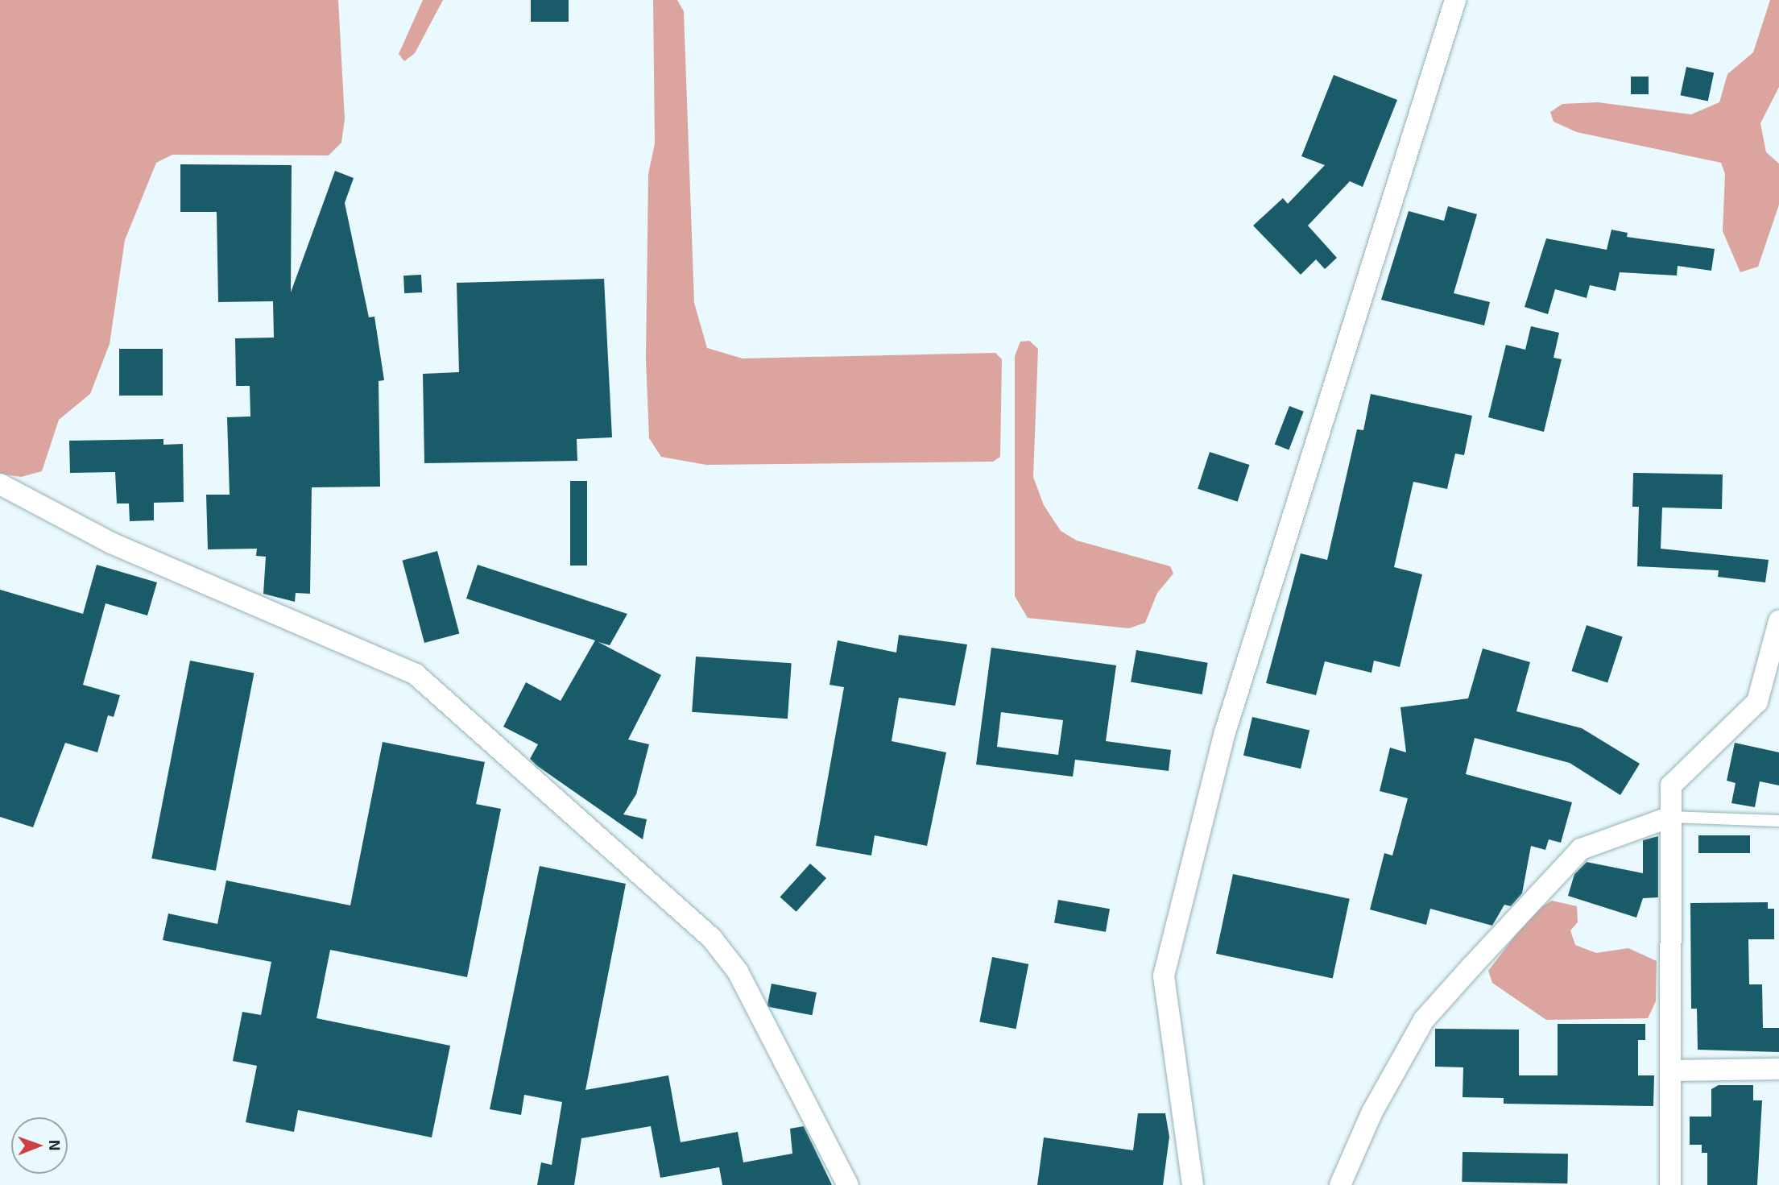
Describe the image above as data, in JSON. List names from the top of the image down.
{
  "north": "right"
}
